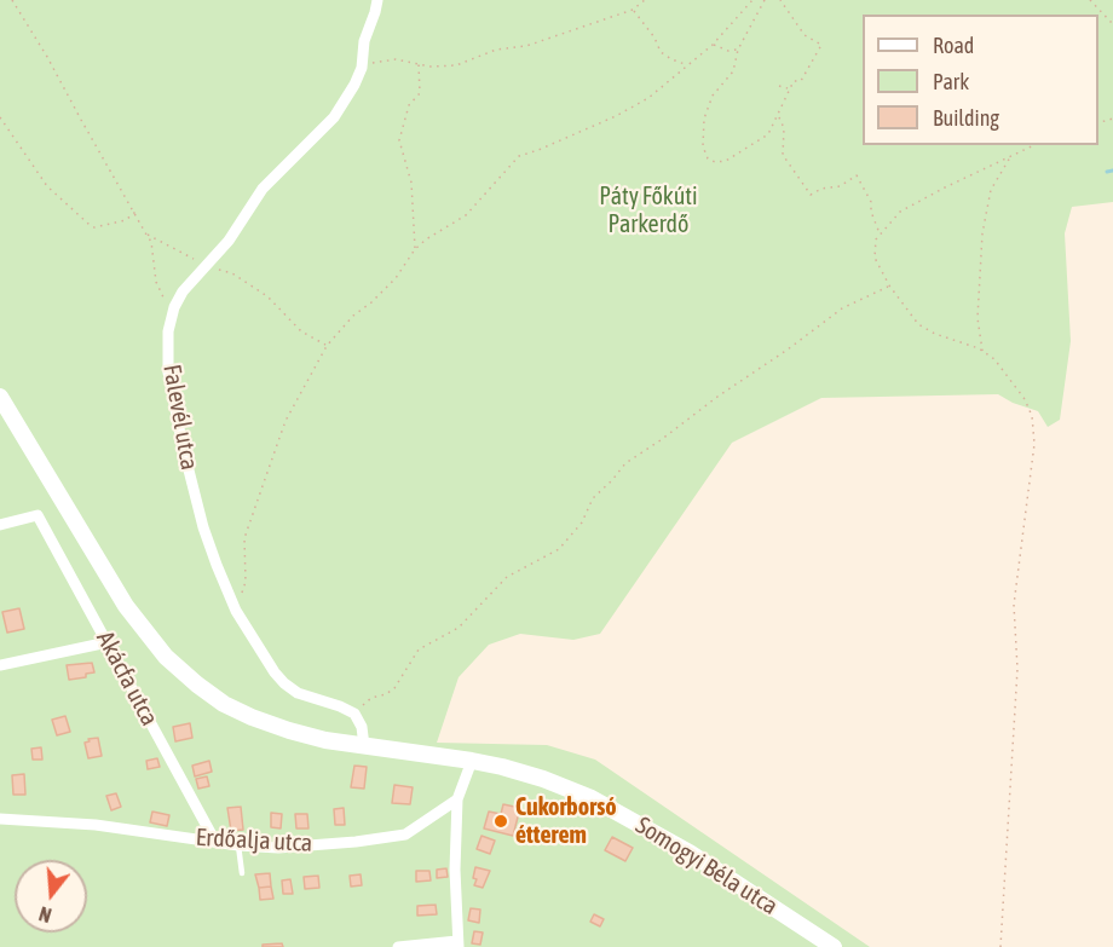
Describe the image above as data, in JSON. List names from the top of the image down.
{
  "streets": {
    "main road": ["Somogyi Béla utca"],
    "street": ["Falevél utca", "Akácfa utca", "Erdőalja utca"]
  },
  "crossings": [
    ["Akácfa utca", "Erdőalja utca"]
  ],
  "parks": ["Páty Főkúti Parkerdő"],
  "places": ["Cukorborsó étterem"],
  "legend": ["Road", "Park", "Building"],
  "north": "bottom"
}
